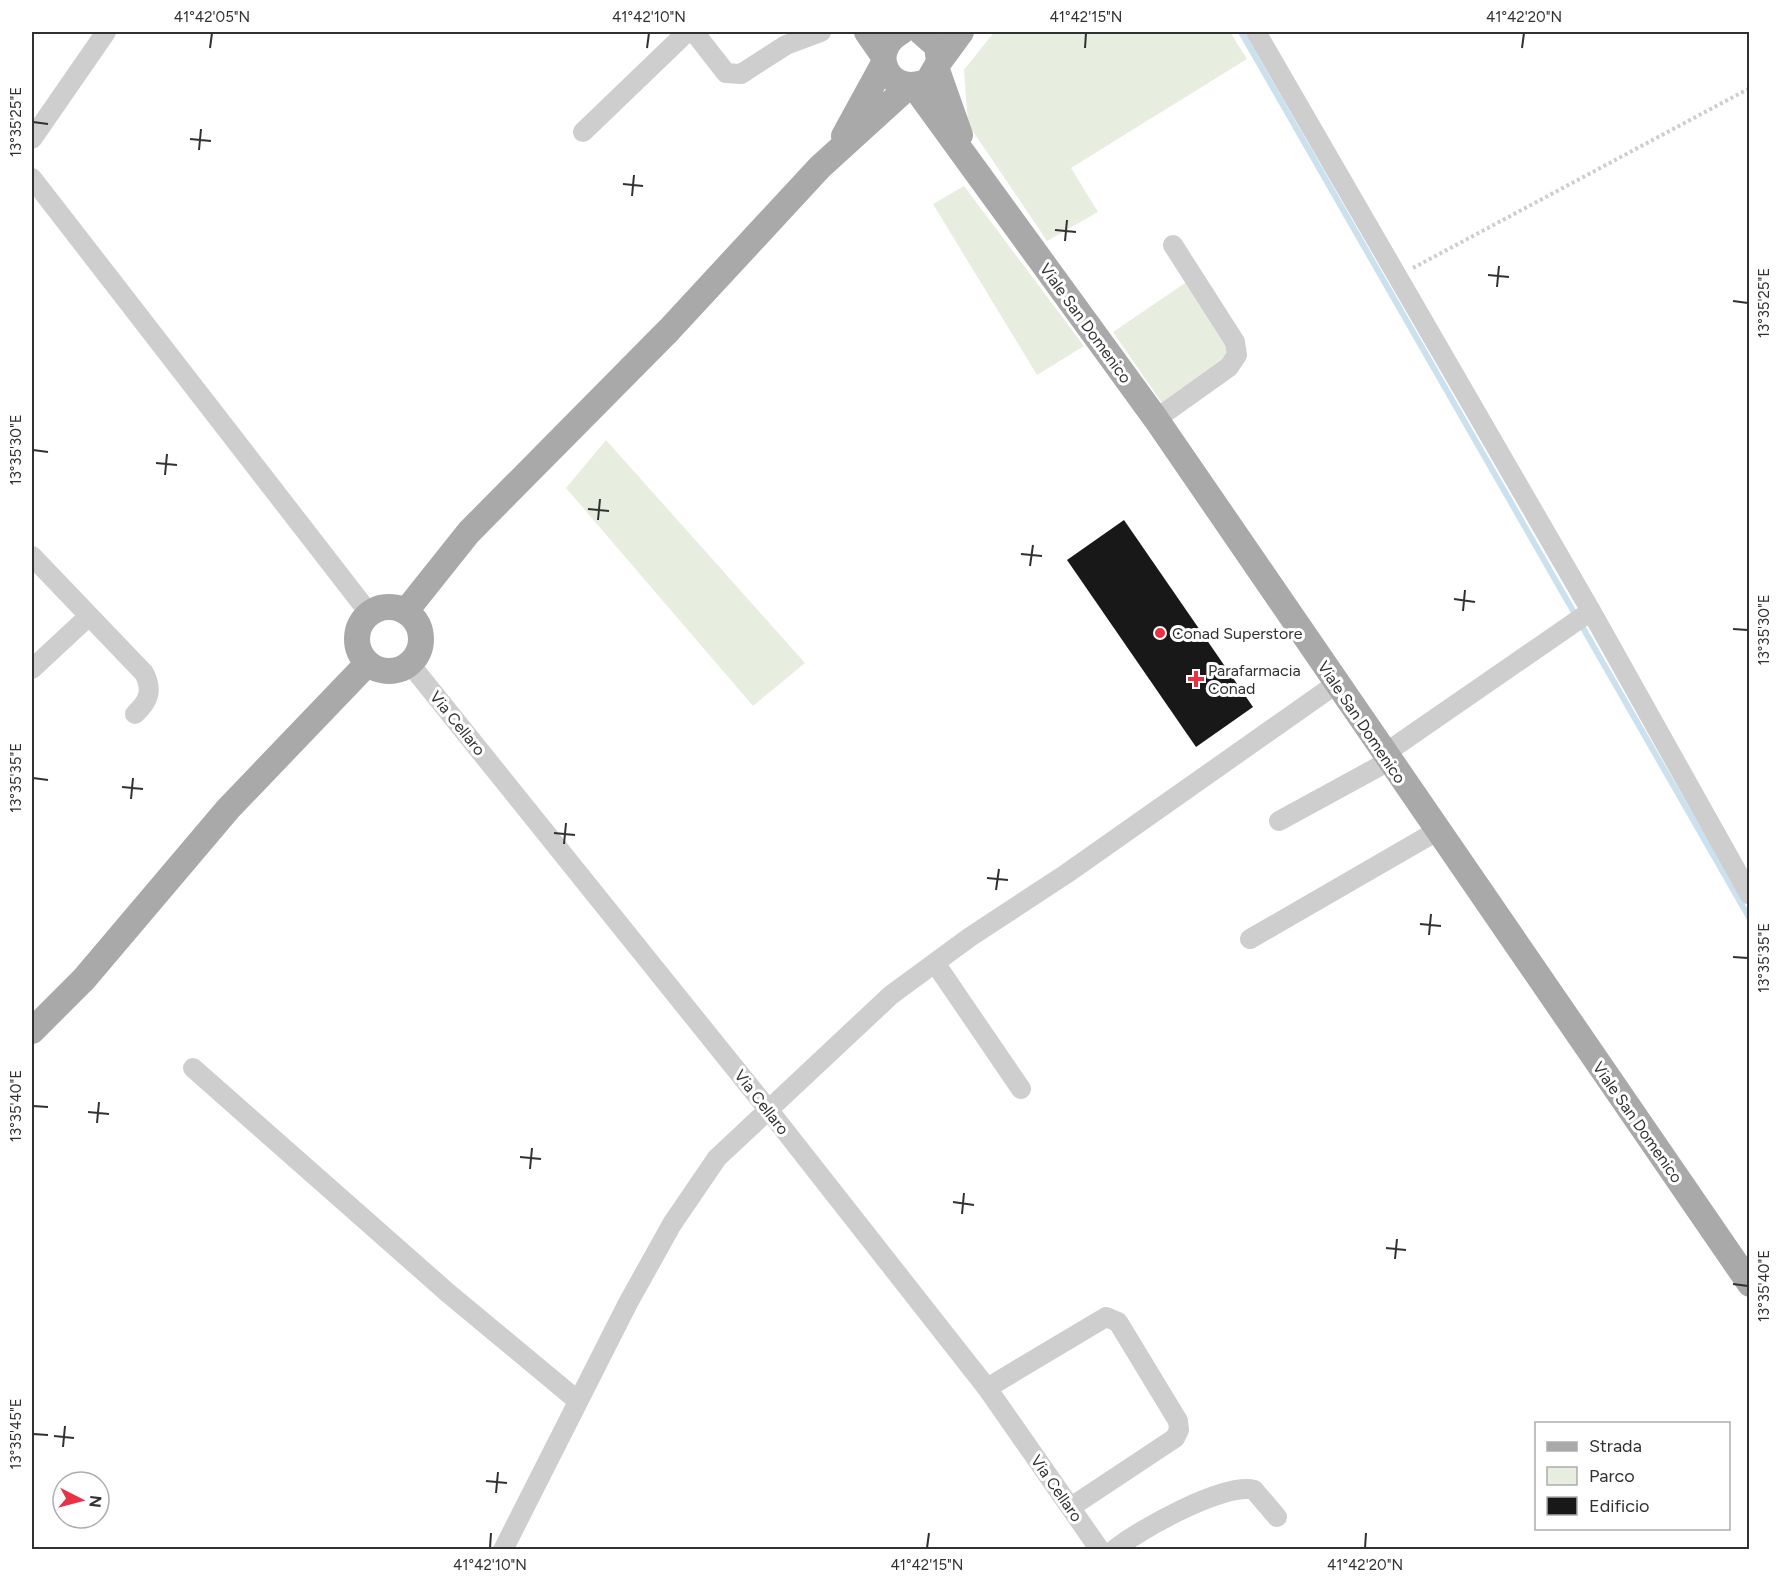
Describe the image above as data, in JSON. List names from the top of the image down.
{
  "streets": {
    "main road": ["Viale San Domenico"],
    "street": ["Via Cellaro"]
  },
  "places": {
    "other": ["Conad Superstore"],
    "health": ["Parafarmacia Conad"]
  },
  "legend": ["Strada", "Parco", "Edificio"],
  "north": "right",
  "coordinates": [
    "41°42'05\"N",
    "41°42'10\"N",
    "41°42'15\"N",
    "41°42'20\"N",
    "13°35'25\"E",
    "13°35'30\"E",
    "13°35'35\"E",
    "13°35'40\"E",
    "13°35'45\"E"
  ]
}
